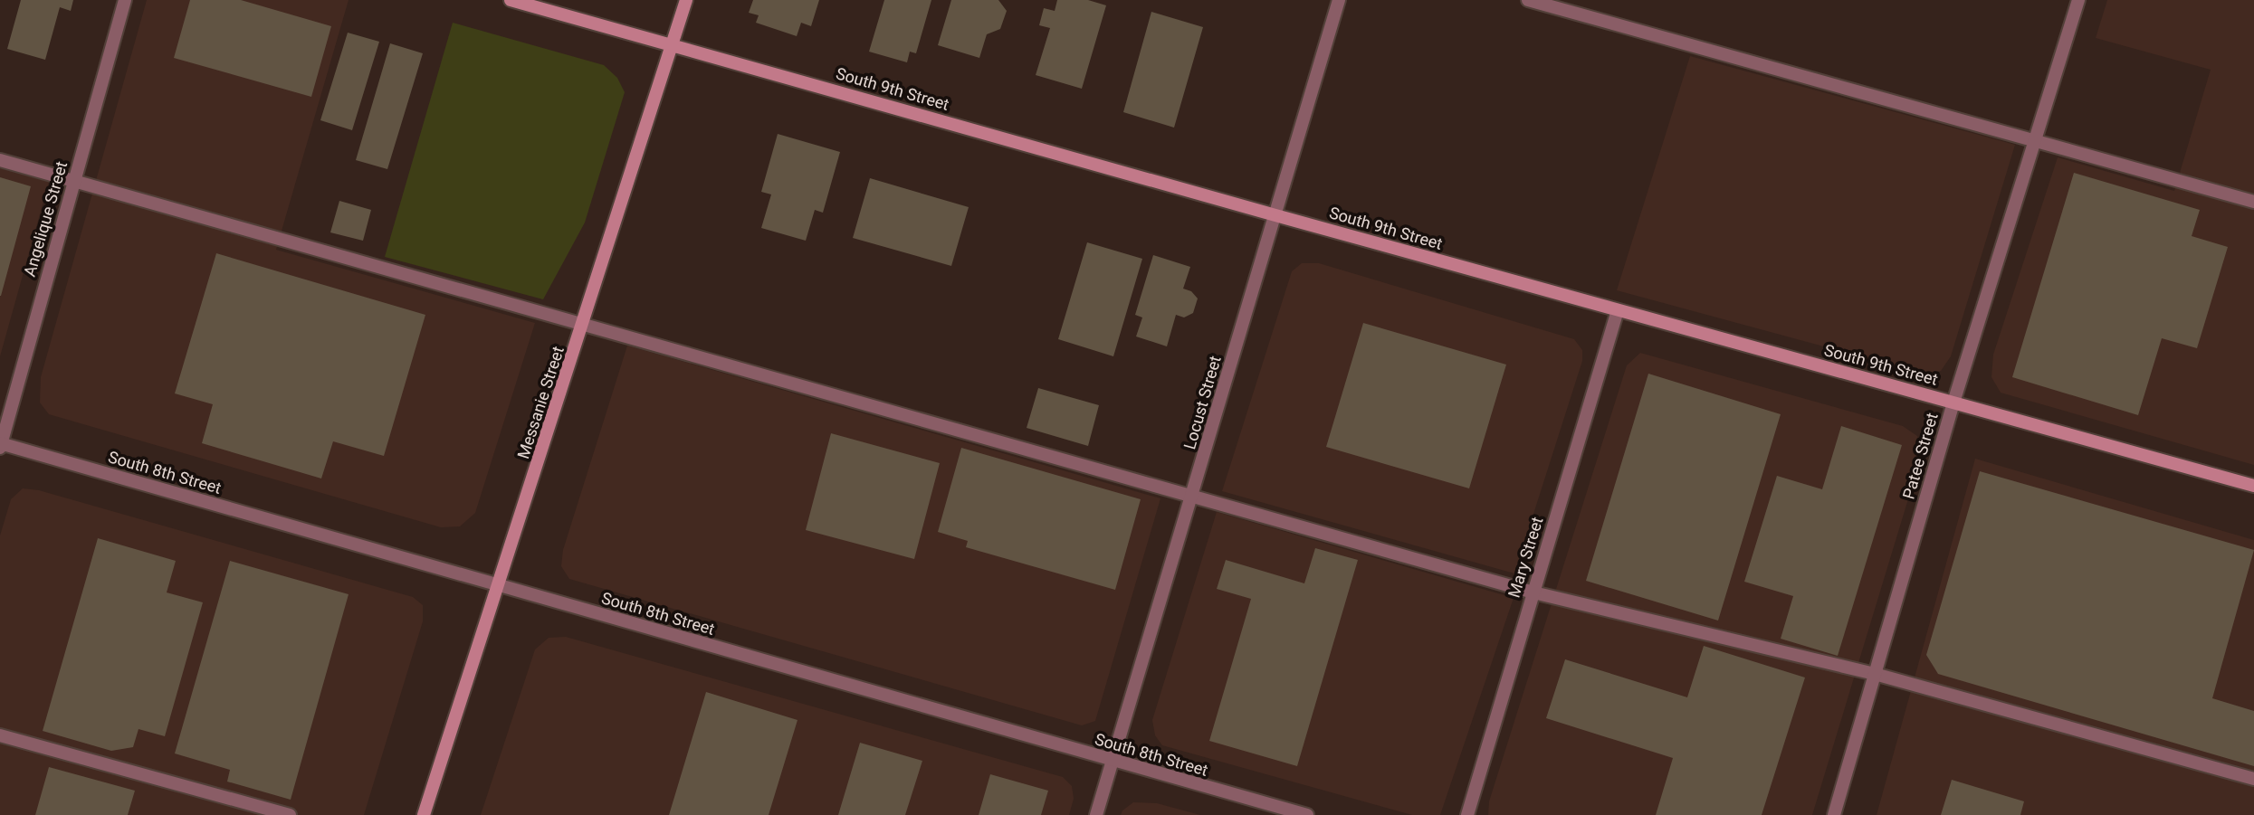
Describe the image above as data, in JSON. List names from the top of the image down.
{
  "streets": {
    "main road": ["South 9th Street", "Messanie Street"],
    "street": [
      "Angelique Street",
      "Locust Street",
      "Patee Street",
      "South 8th Street",
      "Mary Street"
    ]
  },
  "crossings": [
    ["South 9th Street", "Messanie Street"],
    ["South 9th Street", "Locust Street"],
    ["South 9th Street", "Patee Street"],
    ["South 9th Street", "Mary Street"],
    ["Angelique Street", "South 8th Street"],
    ["Messanie Street", "South 8th Street"],
    ["Locust Street", "South 8th Street"]
  ]
}
